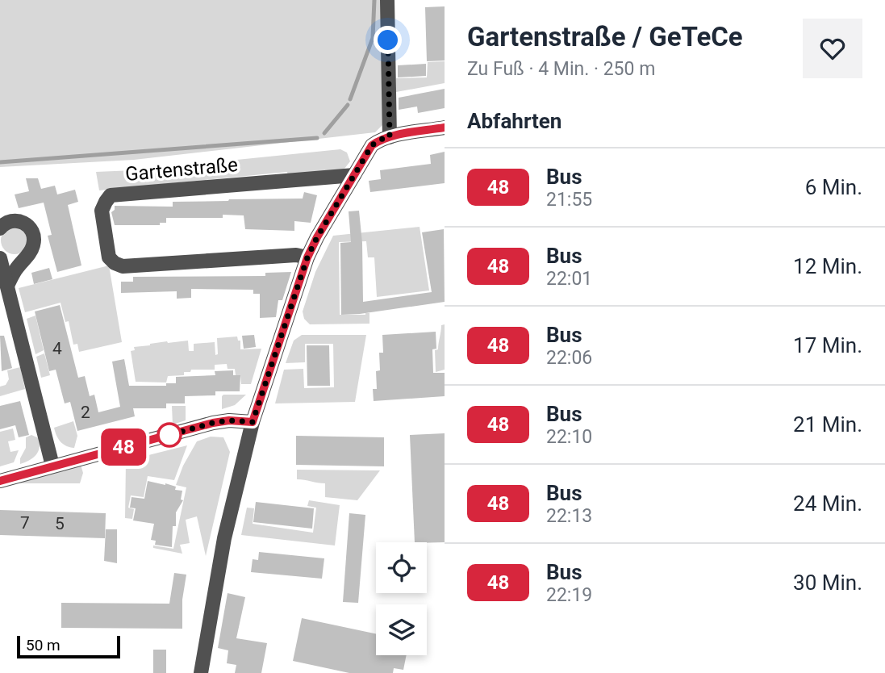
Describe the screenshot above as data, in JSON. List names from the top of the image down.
{
  "streets": {
    "street": ["Gartenstraße"]
  },
  "lines": ["bus line 48"],
  "house_numbers": [
    "4",
    "2",
    "7",
    "5"
  ],
  "scale_bar": "50 m",
  "page": {
    "on_map": "48",
    "heading": [
      ["Gartenstraße / GeTeCe", "Zu Fuß · 4 Min. · 250 m"],
      "Abfahrten"
    ],
    "list": [
      {
        "mark": "48",
        "name": "Bus",
        "note": "21:55",
        "value": "6 Min."
      },
      {
        "mark": "48",
        "name": "Bus",
        "note": "22:01",
        "value": "12 Min."
      },
      {
        "mark": "48",
        "name": "Bus",
        "note": "22:06",
        "value": "17 Min."
      },
      {
        "mark": "48",
        "name": "Bus",
        "note": "22:10",
        "value": "21 Min."
      },
      {
        "mark": "48",
        "name": "Bus",
        "note": "22:13",
        "value": "24 Min."
      },
      {
        "mark": "48",
        "name": "Bus",
        "note": "22:19",
        "value": "30 Min."
      }
    ],
    "scale": "50 m"
  }
}
